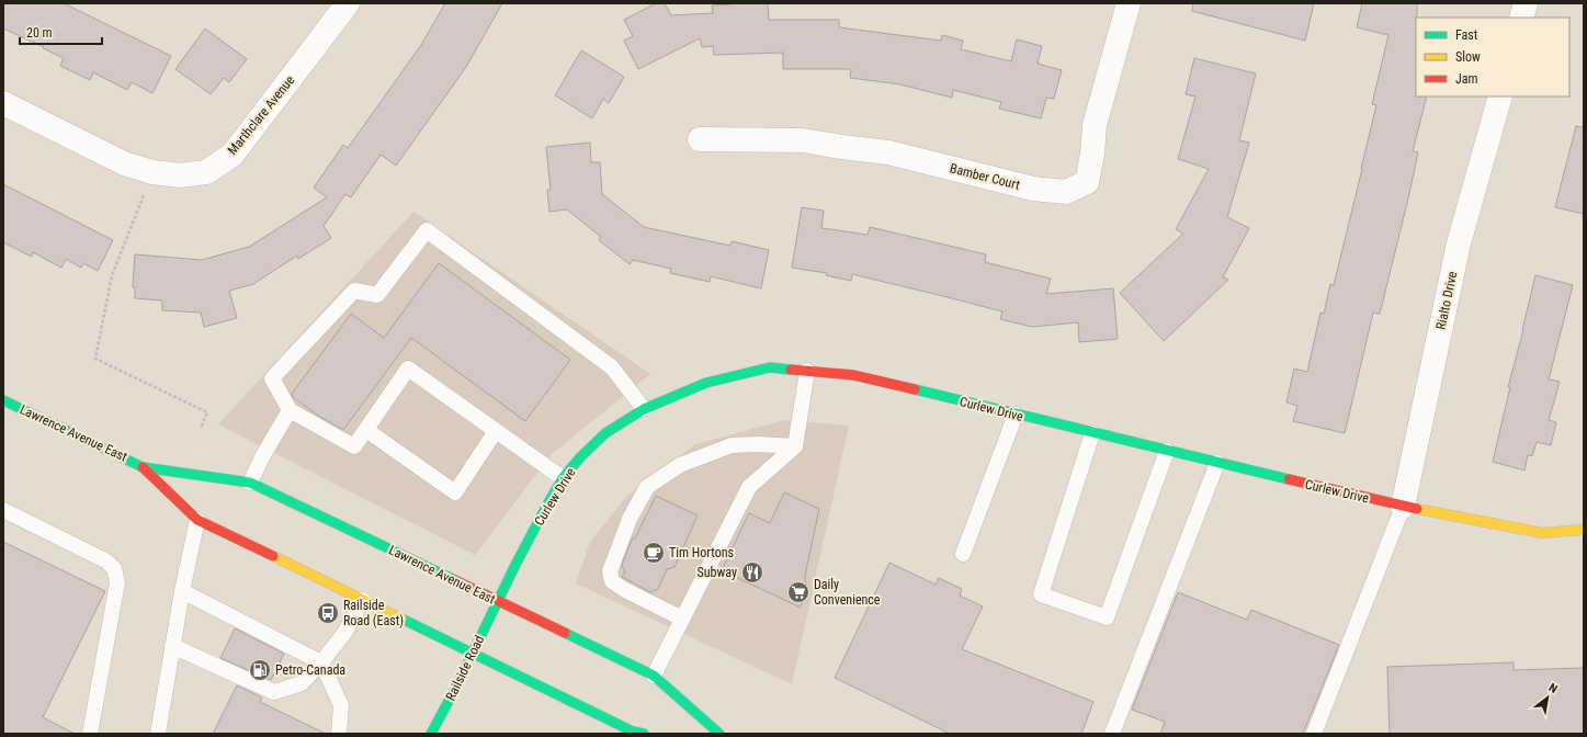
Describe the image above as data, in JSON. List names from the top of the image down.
{
  "streets": {
    "street": [
      "Marthclare Avenue",
      "Bamber Court",
      "Rialto Drive",
      "Curlew Drive",
      "Lawrence Avenue East",
      "Railside Road"
    ]
  },
  "crossings": [
    ["Rialto Drive", "Curlew Drive"],
    ["Curlew Drive", "Lawrence Avenue East"],
    ["Curlew Drive", "Railside Road"],
    ["Lawrence Avenue East", "Railside Road"]
  ],
  "places": {
    "cafe": ["Tim Hortons"],
    "restaurant": ["Subway"],
    "supermarket": ["Daily Convenience"],
    "bus stop": ["Railside Road (East)"],
    "fuel station": ["Petro-Canada"]
  },
  "legend": ["Fast", "Slow", "Jam"],
  "scale_bar": "20 m",
  "north": "top right"
}
